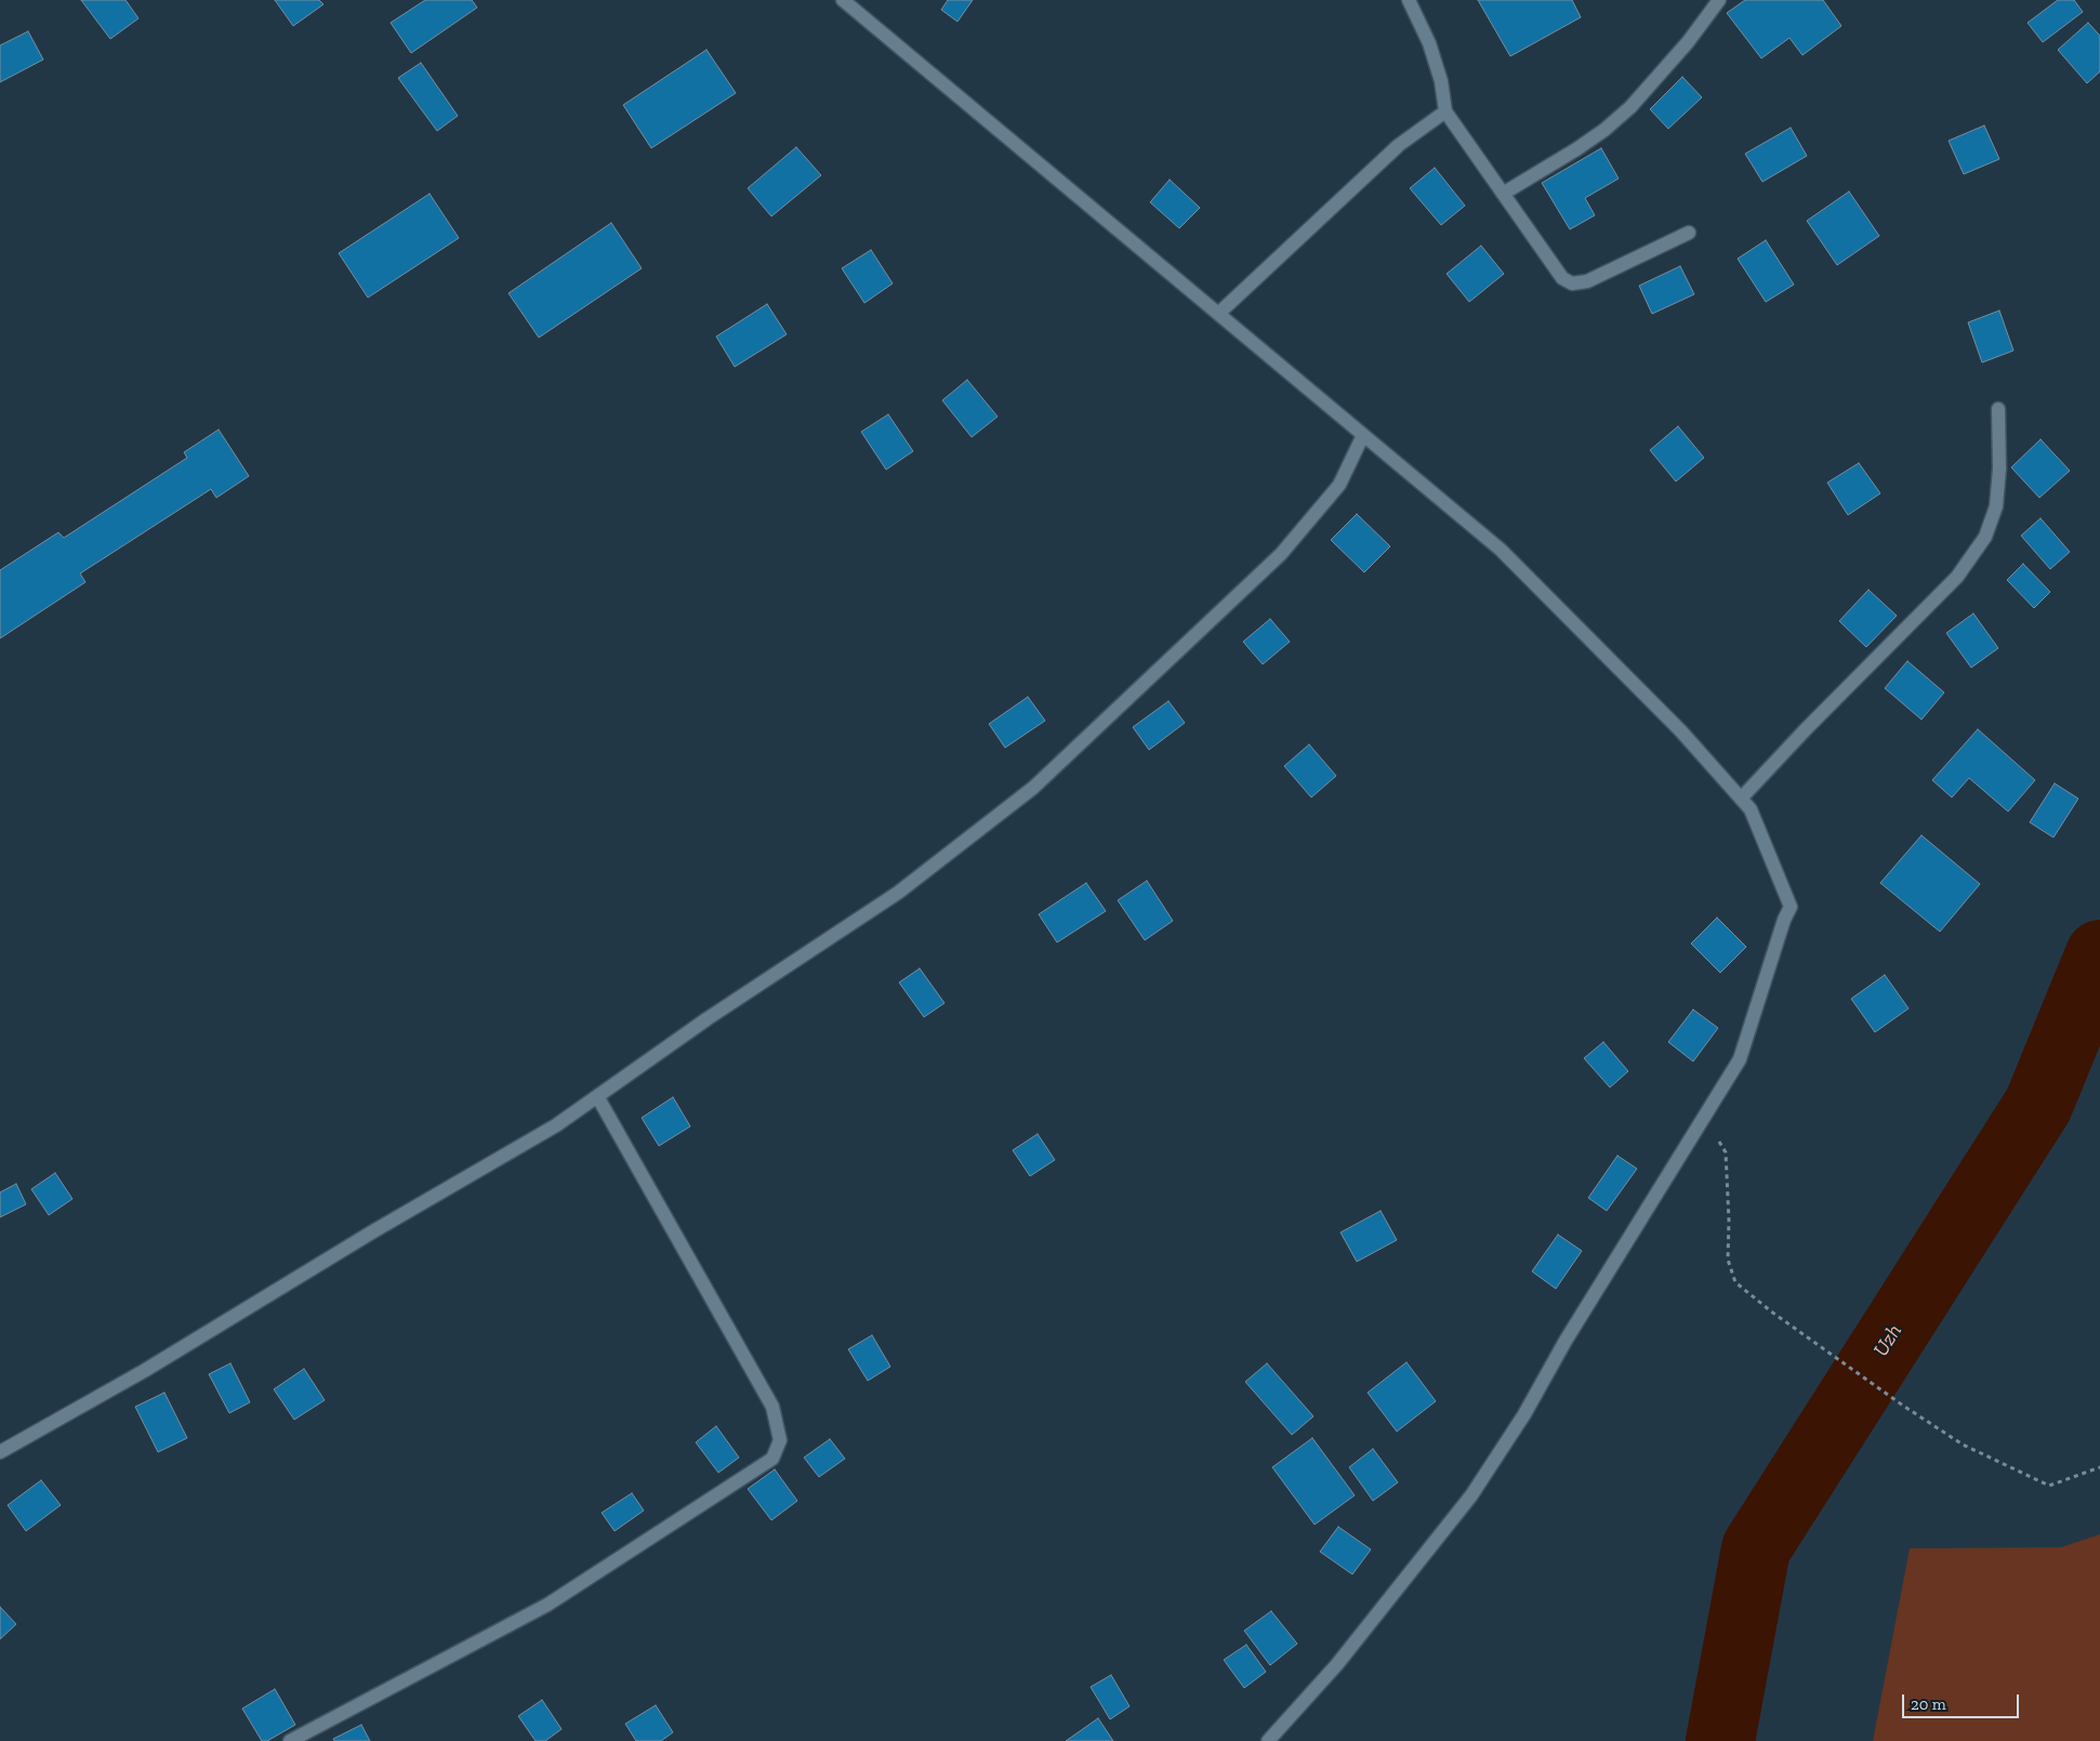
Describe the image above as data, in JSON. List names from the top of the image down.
{
  "water": ["Uzh"],
  "scale_bar": "20 m"
}
